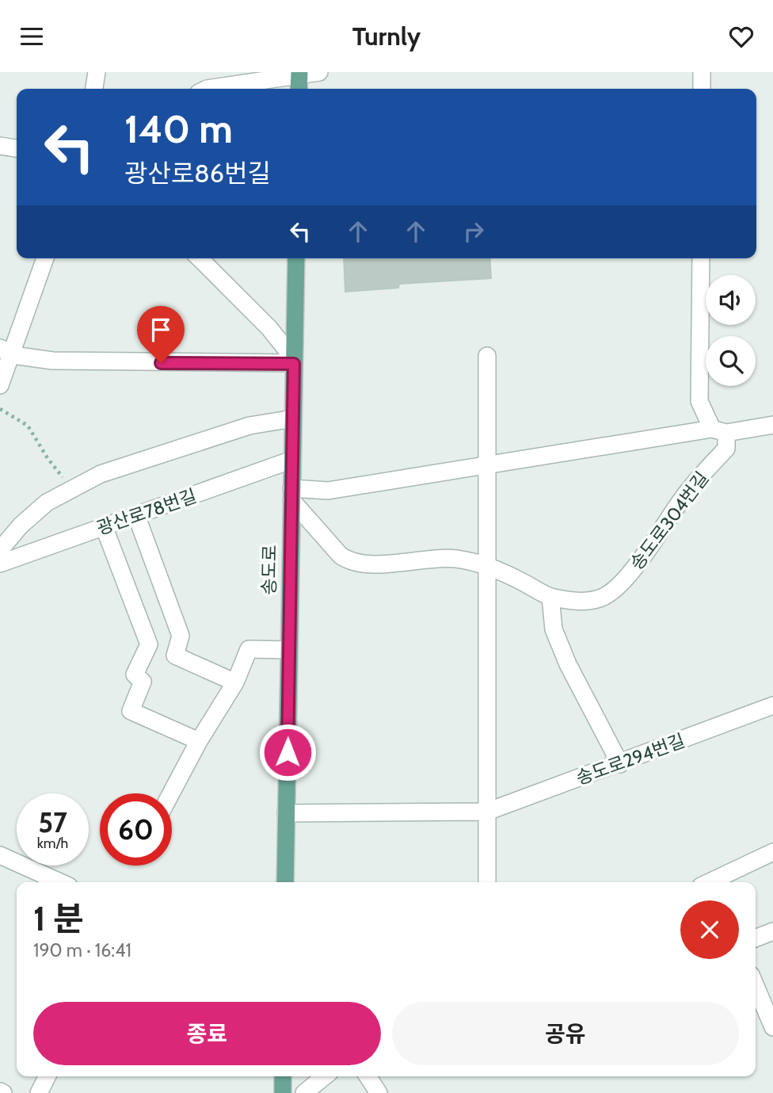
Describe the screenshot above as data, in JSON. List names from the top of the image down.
{
  "streets": {
    "main road": ["송도로"],
    "street": ["광산로78번길", "송도로304번길", "송도로294번길"]
  },
  "crossings": [
    ["광산로78번길", "송도로"],
    ["송도로304번길", "송도로"],
    ["송도로", "송도로294번길"]
  ],
  "page": {
    "header": "Turnly",
    "turn": ["140 m", "광산로86번길"],
    "speed": "57 km/h",
    "limit": "60",
    "heading": ["1 분", "190 m · 16:41"],
    "buttons": ["종료", "공유"]
  }
}
